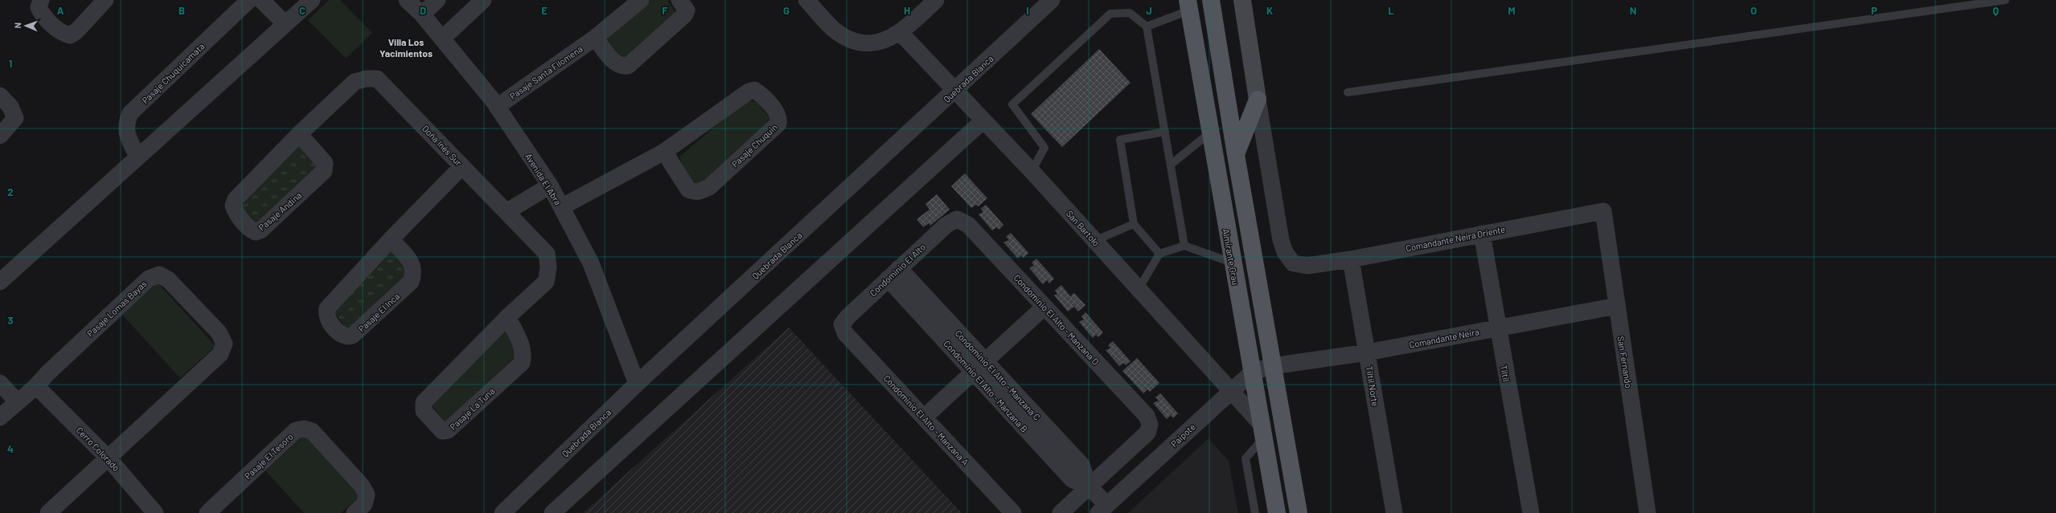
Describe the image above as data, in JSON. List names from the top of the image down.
{
  "streets": {
    "main road": ["Almirante Grau"],
    "street": [
      "Pasaje Santa Filomena",
      "Pasaje Chuquicamata",
      "Quebrada Blanca",
      "Doña Inés Sur",
      "Pasaje Chuquin",
      "Avenida El Abra",
      "Pasaje Andina",
      "San Bartolo",
      "Comandante Neira Oriente",
      "Condominio El Alto",
      "Pasaje Lomas Bayas",
      "Pasaje El Inca",
      "Condominio El Alto - Manzana D",
      "Comandante Neira",
      "San Fernando",
      "Tiltil",
      "Condominio El Alto - Manzana C",
      "Condominio El Alto - Manzana B",
      "Tiltil Norte",
      "Pasaje La Tuna",
      "Condominio El Alto - Manzana A",
      "Paipote",
      "Cerro Colorado",
      "Pasaje El Tesoro"
    ]
  },
  "crossings": [
    ["Pasaje Santa Filomena", "Avenida El Abra"],
    ["Quebrada Blanca", "Avenida El Abra"],
    ["Quebrada Blanca", "San Bartolo"],
    ["Doña Inés Sur", "Pasaje Andina"],
    ["Doña Inés Sur", "Pasaje El Inca"],
    ["Doña Inés Sur", "Pasaje La Tuna"],
    ["Pasaje Chuquin", "Avenida El Abra"],
    ["San Bartolo", "Almirante Grau"],
    ["San Bartolo", "Paipote"],
    ["Comandante Neira Oriente", "San Fernando"],
    ["Comandante Neira Oriente", "Tiltil"],
    ["Comandante Neira Oriente", "Tiltil Norte"],
    ["Almirante Grau", "Paipote"],
    ["Condominio El Alto", "Condominio El Alto - Manzana D"],
    ["Condominio El Alto", "Condominio El Alto - Manzana C"],
    ["Condominio El Alto", "Condominio El Alto - Manzana B"],
    ["Condominio El Alto", "Condominio El Alto - Manzana A"],
    ["Pasaje Lomas Bayas", "Cerro Colorado"],
    ["Condominio El Alto - Manzana D", "Condominio El Alto - Manzana C"],
    ["Condominio El Alto - Manzana D", "Condominio El Alto - Manzana B"],
    ["Comandante Neira", "San Fernando"],
    ["Comandante Neira", "Tiltil"],
    ["Comandante Neira", "Tiltil Norte"],
    ["Comandante Neira", "Paipote"],
    ["Condominio El Alto - Manzana C", "Condominio El Alto - Manzana B"]
  ],
  "districts": ["Villa Los Yacimientos"],
  "north": "left",
  "grid": {
    "columns": [
      "A",
      "B",
      "C",
      "D",
      "E",
      "F",
      "G",
      "H",
      "I",
      "J",
      "K",
      "L",
      "M",
      "N",
      "O",
      "P",
      "Q"
    ],
    "rows": [
      "1",
      "2",
      "3",
      "4"
    ]
  }
}
